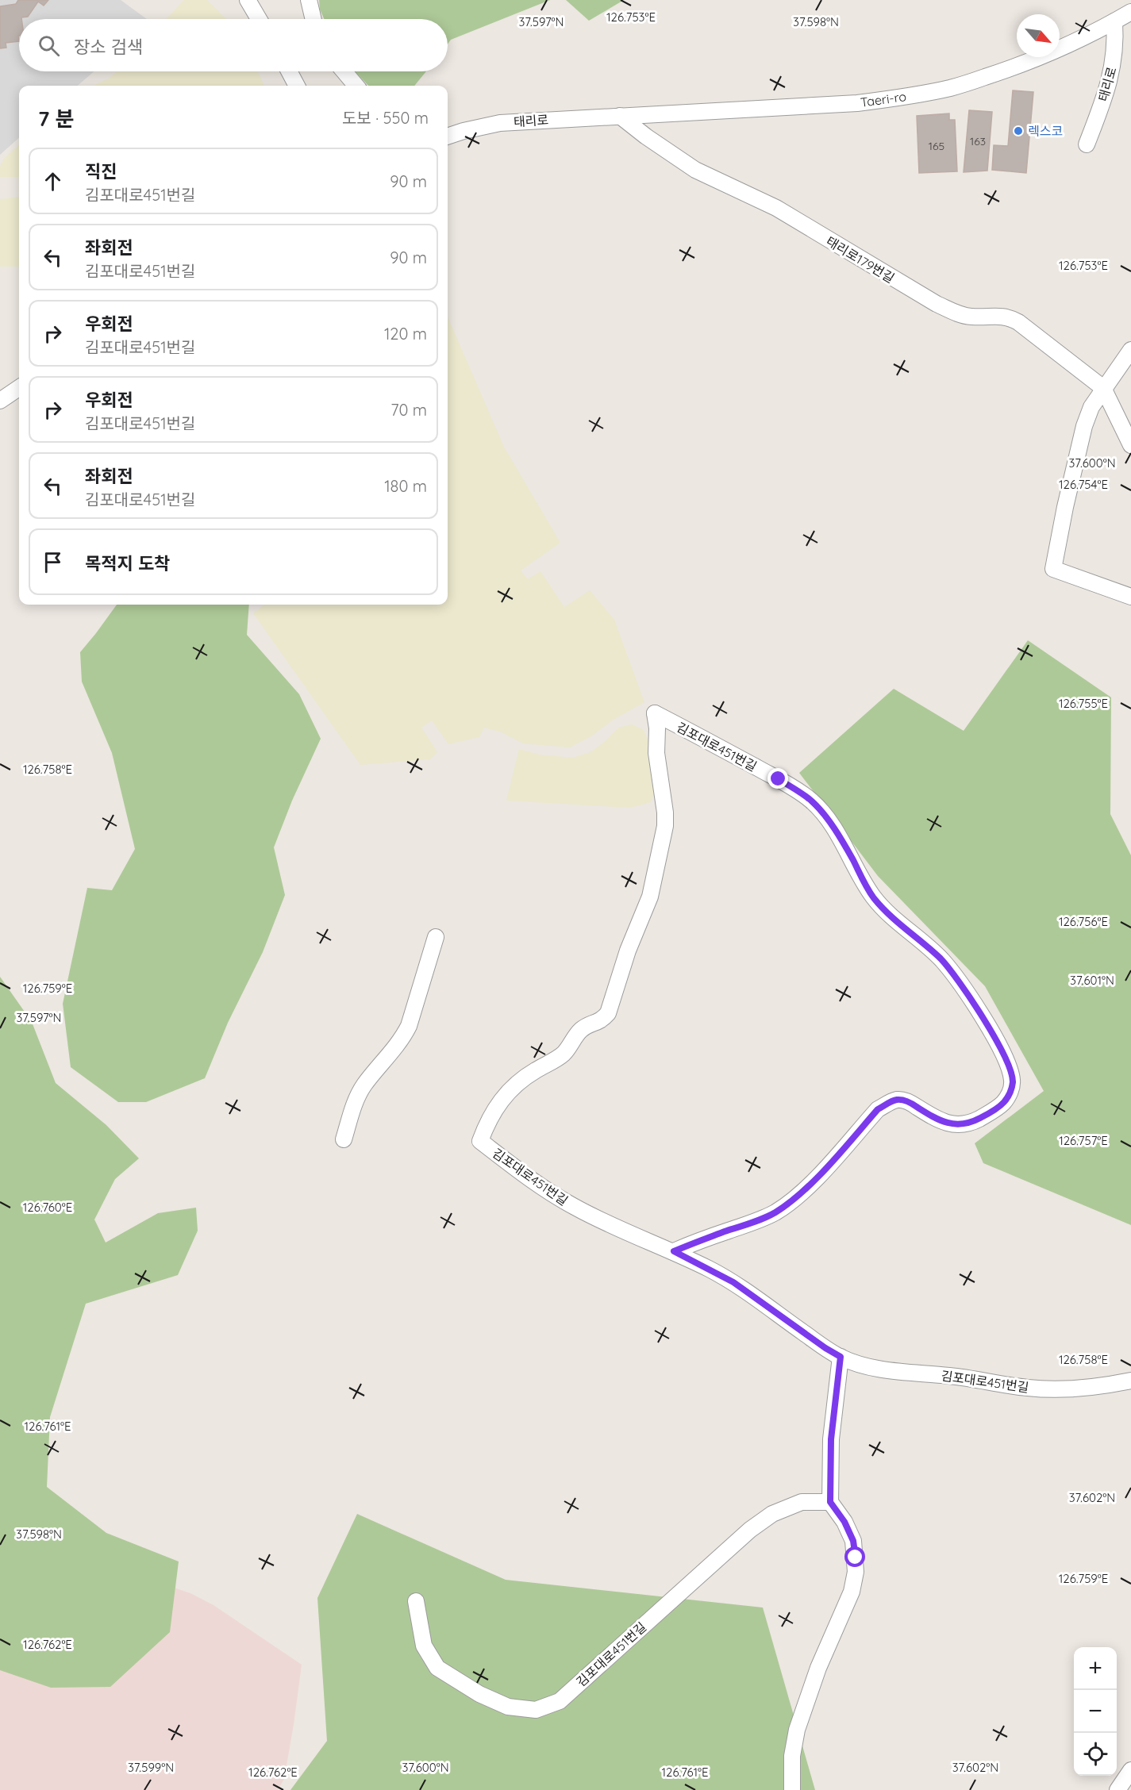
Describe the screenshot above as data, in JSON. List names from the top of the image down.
{
  "streets": {
    "street": [
      "태리로",
      "Taeri-ro",
      "태리로179번길",
      "김포대로451번길"
    ]
  },
  "crossings": [
    ["태리로", "Taeri-ro"],
    ["태리로", "태리로179번길"],
    ["Taeri-ro", "태리로179번길"]
  ],
  "places": ["렉스코"],
  "house_numbers": ["163", "165"],
  "north": "bottom right",
  "page": {
    "search": "장소 검색",
    "heading": ["7 분", "도보 · 550 m"],
    "list": [
      ["직진", "김포대로451번길", "90 m"],
      ["좌회전", "김포대로451번길", "90 m"],
      ["우회전", "김포대로451번길", "120 m"],
      ["우회전", "김포대로451번길", "70 m"],
      ["좌회전", "김포대로451번길", "180 m"],
      "목적지 도착"
    ],
    "map_buttons": ["+", "−"]
  },
  "coordinates": [
    "126.753°E",
    "37.597°N",
    "37.598°N",
    "37.600°N",
    "126.754°E",
    "126.755°E",
    "126.758°E",
    "126.756°E",
    "37.601°N",
    "126.759°E",
    "126.757°E",
    "126.760°E",
    "126.761°E",
    "37.602°N",
    "126.762°E",
    "37.599°N"
  ]
}
